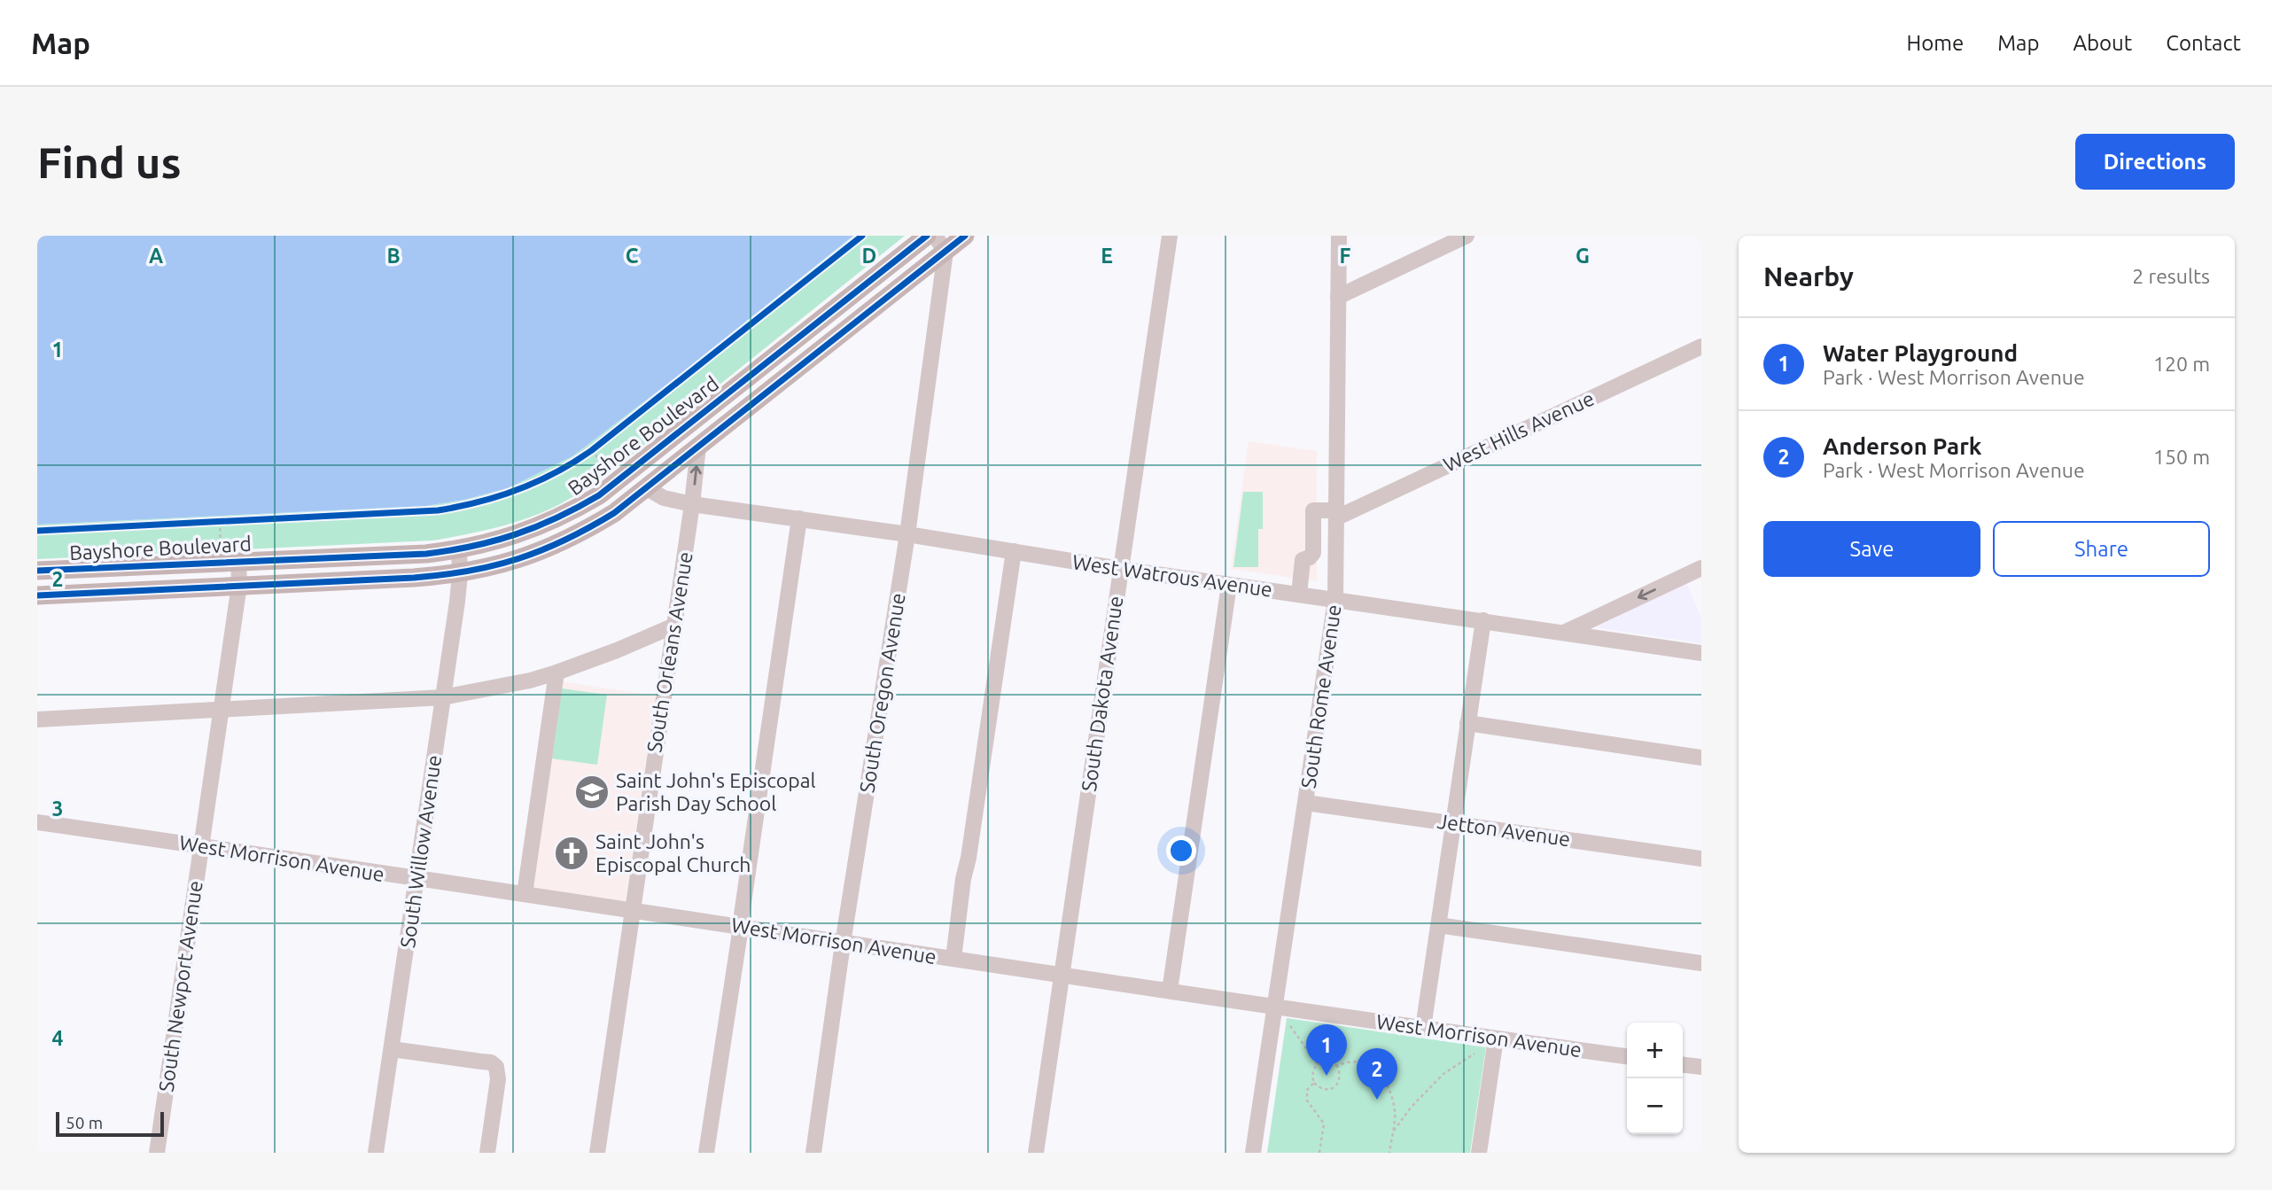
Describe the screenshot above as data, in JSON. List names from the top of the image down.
{
  "streets": {
    "main road": ["Bayshore Boulevard"],
    "street": [
      "West Hills Avenue",
      "West Watrous Avenue",
      "South Orleans Avenue",
      "South Oregon Avenue",
      "South Dakota Avenue",
      "South Rome Avenue",
      "Jetton Avenue",
      "South Willow Avenue",
      "West Morrison Avenue",
      "South Newport Avenue"
    ]
  },
  "crossings": [
    ["West Hills Avenue", "West Watrous Avenue"],
    ["West Hills Avenue", "South Rome Avenue"],
    ["Bayshore Boulevard", "West Watrous Avenue"],
    ["Bayshore Boulevard", "South Orleans Avenue"],
    ["Bayshore Boulevard", "South Oregon Avenue"],
    ["Bayshore Boulevard", "South Willow Avenue"],
    ["Bayshore Boulevard", "South Newport Avenue"],
    ["West Watrous Avenue", "South Orleans Avenue"],
    ["West Watrous Avenue", "South Oregon Avenue"],
    ["West Watrous Avenue", "South Dakota Avenue"],
    ["West Watrous Avenue", "South Rome Avenue"],
    ["South Orleans Avenue", "West Morrison Avenue"],
    ["South Oregon Avenue", "West Morrison Avenue"],
    ["South Dakota Avenue", "West Morrison Avenue"],
    ["South Rome Avenue", "Jetton Avenue"],
    ["South Rome Avenue", "West Morrison Avenue"],
    ["South Willow Avenue", "West Morrison Avenue"],
    ["West Morrison Avenue", "South Newport Avenue"]
  ],
  "places": {
    "school or university": ["Saint John's Episcopal Parish Day School"],
    "church": ["Saint John's Episcopal Church"]
  },
  "scale_bar": "50 m",
  "page": {
    "header": "Map",
    "nav": [
      "Home",
      "Map",
      "About",
      "Contact"
    ],
    "buttons": [
      "Directions",
      ["Save", "Share"]
    ],
    "title": "Find us",
    "heading": ["Nearby", "2 results"],
    "list": [
      {
        "mark": "1",
        "name": "Water Playground",
        "note": "Park · West Morrison Avenue",
        "value": "120 m"
      },
      {
        "mark": "2",
        "name": "Anderson Park",
        "note": "Park · West Morrison Avenue",
        "value": "150 m"
      }
    ],
    "map_buttons": ["+", "−"],
    "pins": ["1", "2"],
    "scale": "50 m"
  },
  "grid": {
    "columns": [
      "A",
      "B",
      "C",
      "D",
      "E",
      "F",
      "G"
    ],
    "rows": [
      "1",
      "2",
      "3",
      "4"
    ]
  }
}
